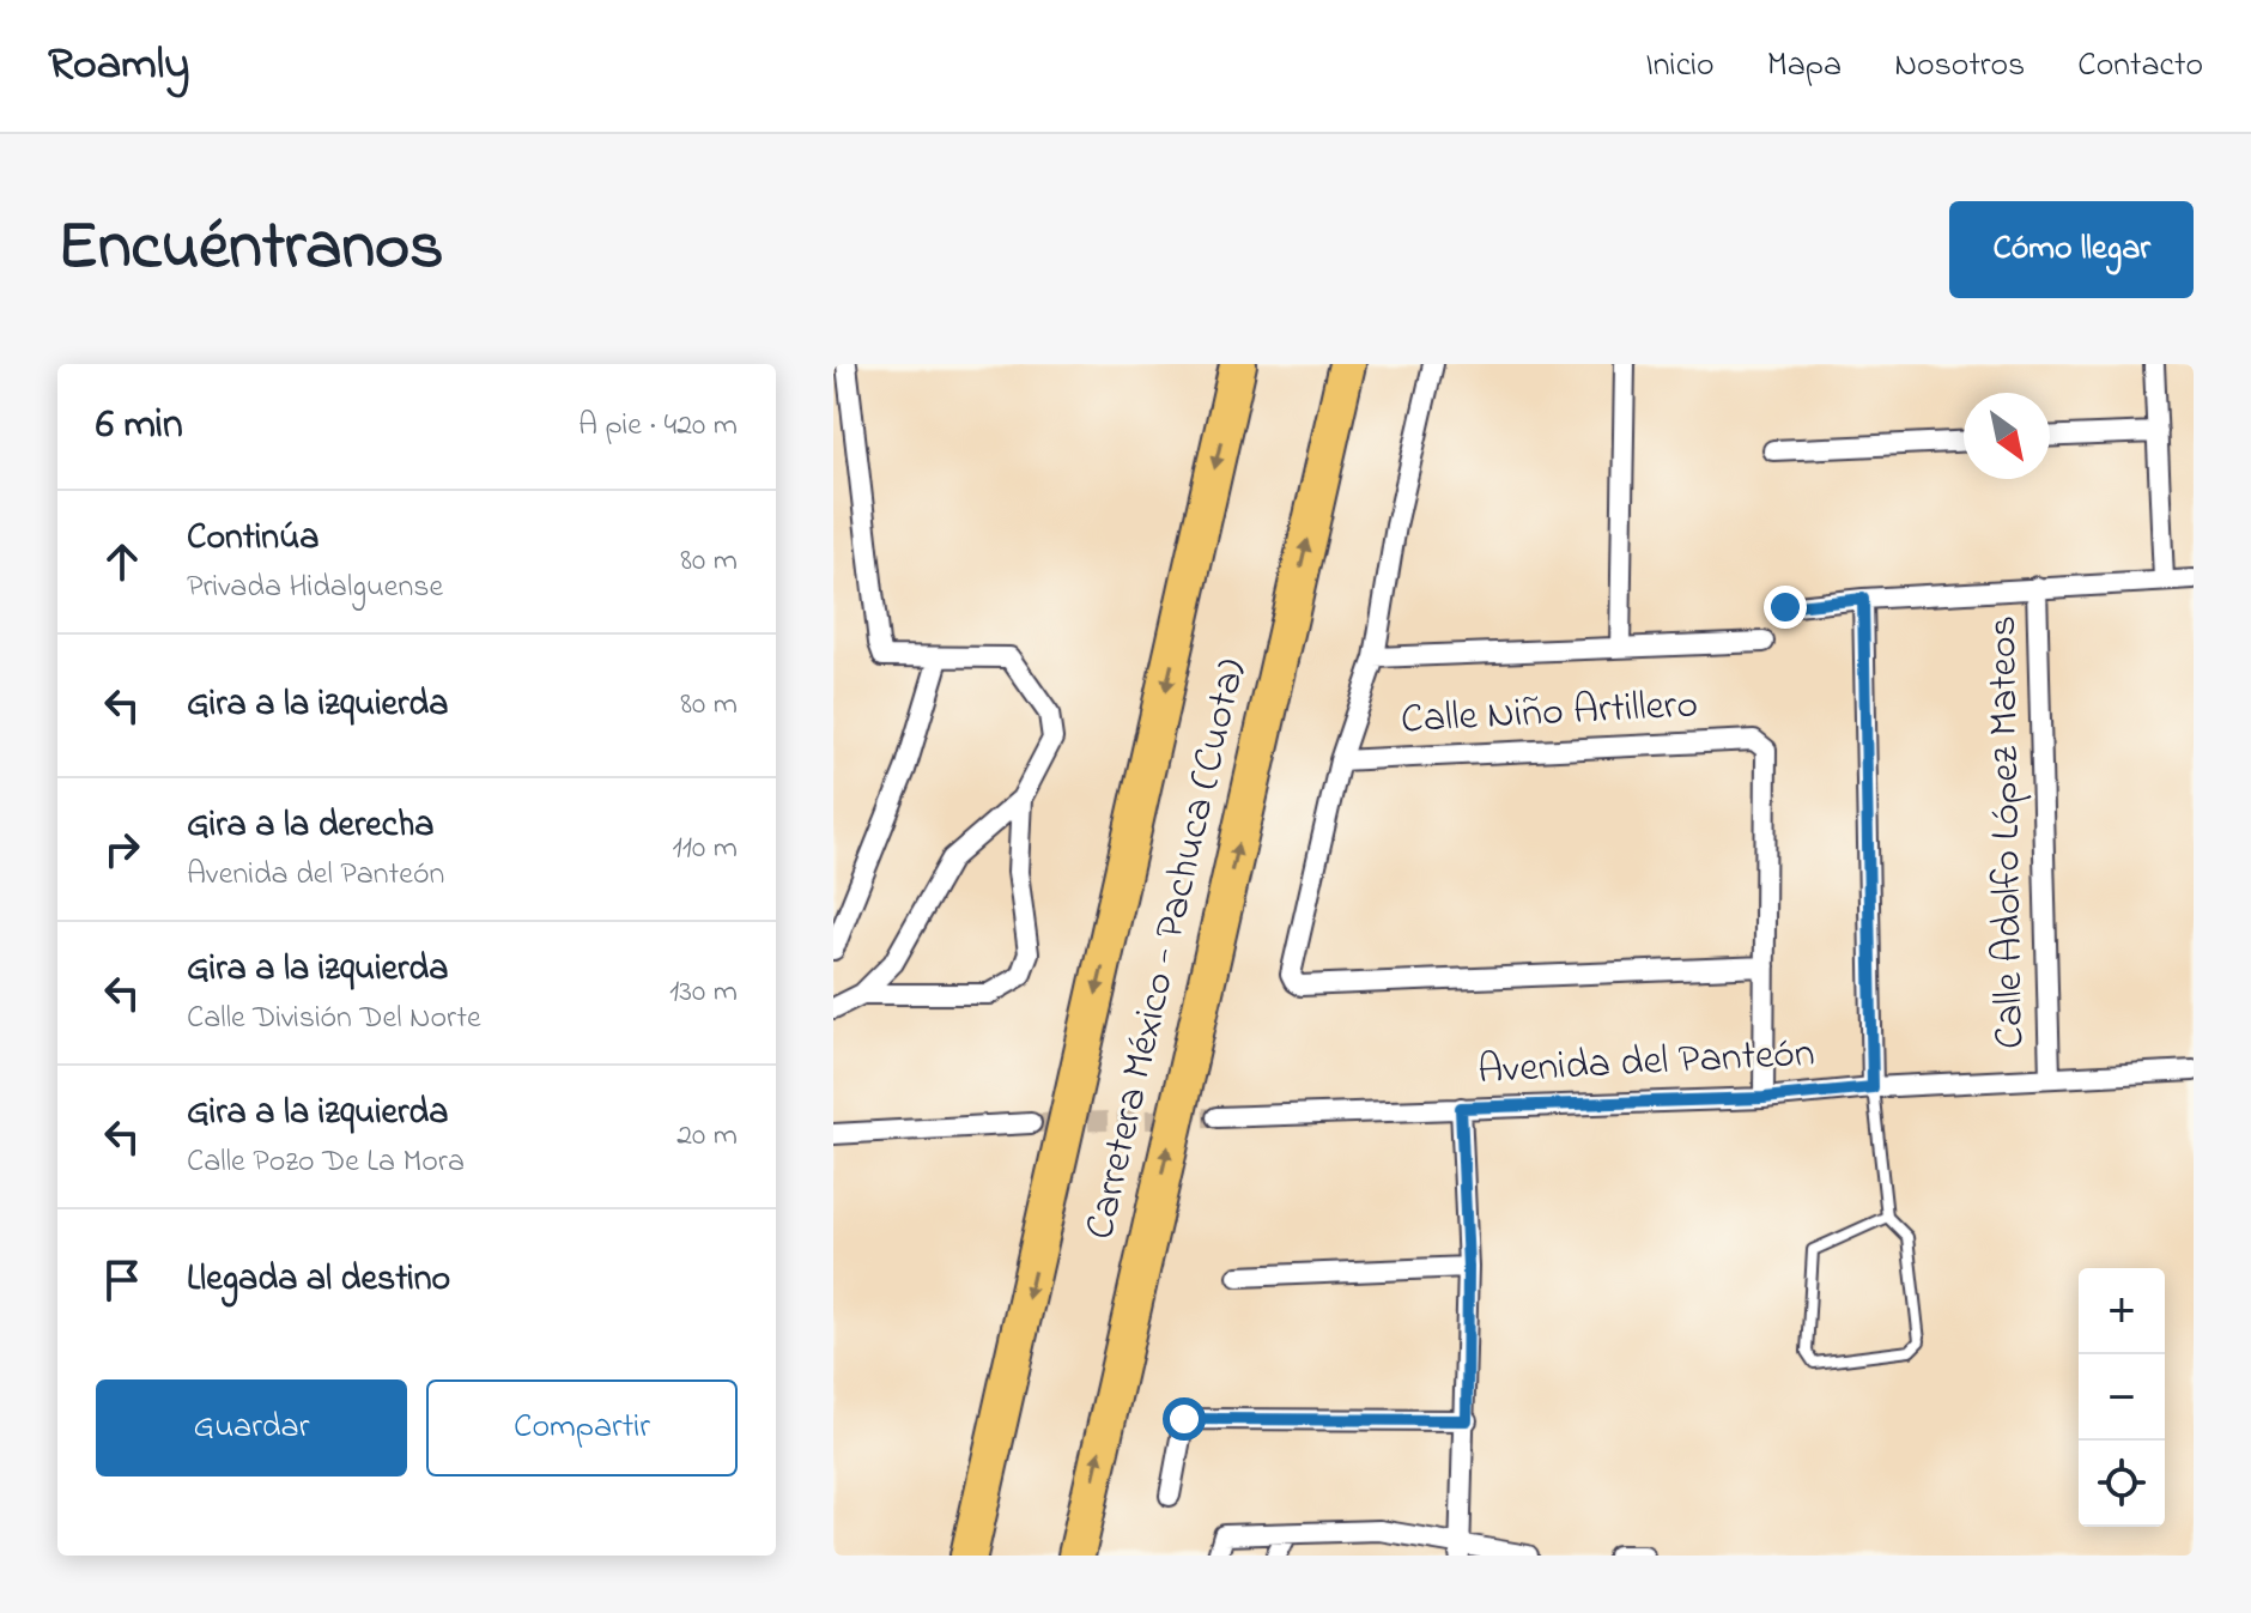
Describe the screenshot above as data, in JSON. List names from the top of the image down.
{
  "streets": {
    "highway": ["Carretera México - Pachuca (Cuota)"],
    "street": ["Calle Niño Artillero", "Calle Adolfo López Mateos", "Avenida del Panteón"]
  },
  "crossings": [
    ["Calle Adolfo López Mateos", "Avenida del Panteón"]
  ],
  "north": "bottom right",
  "page": {
    "header": "Roamly",
    "nav": [
      "Inicio",
      "Mapa",
      "Nosotros",
      "Contacto"
    ],
    "title": "Encuéntranos",
    "buttons": [
      "Cómo llegar",
      ["Guardar", "Compartir"]
    ],
    "heading": ["6 min", "A pie · 420 m"],
    "list": [
      ["Continúa", "Privada Hidalguense", "80 m"],
      ["Gira a la izquierda", "80 m"],
      ["Gira a la derecha", "Avenida del Panteón", "110 m"],
      ["Gira a la izquierda", "Calle División Del Norte", "130 m"],
      ["Gira a la izquierda", "Calle Pozo De La Mora", "20 m"],
      "Llegada al destino"
    ],
    "map_buttons": ["+", "−"]
  }
}
